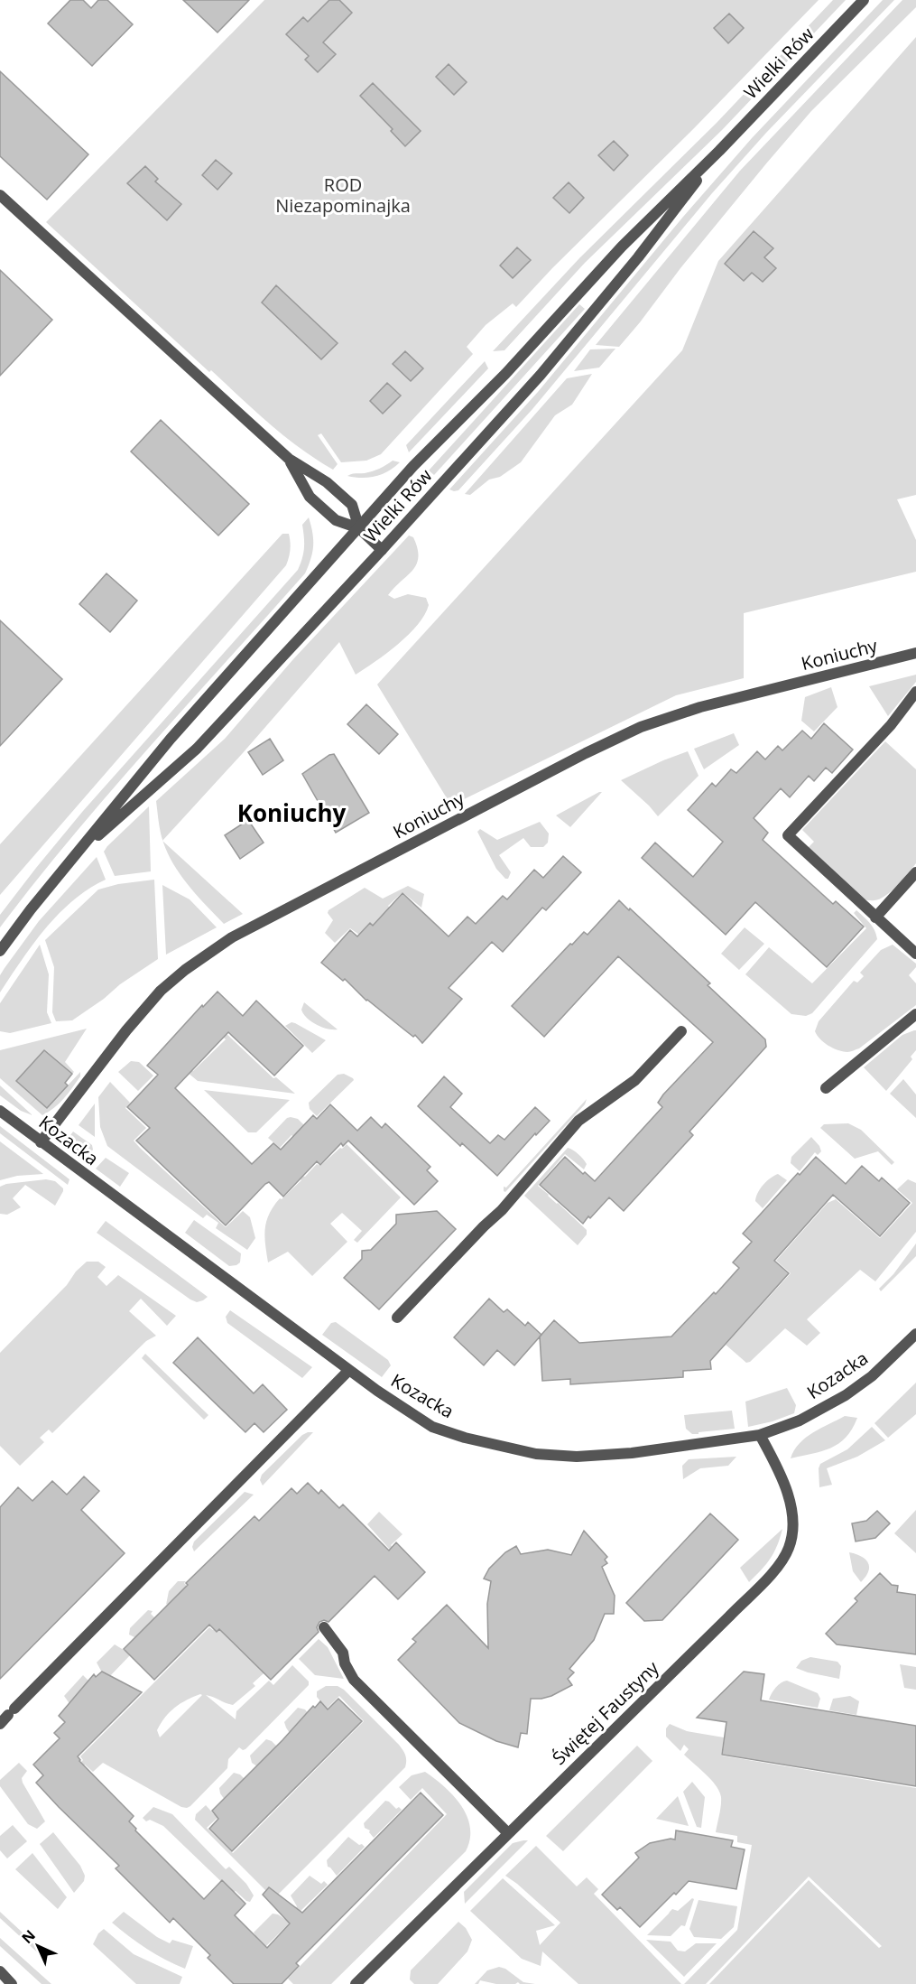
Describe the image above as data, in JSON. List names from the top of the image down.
{
  "streets": {
    "street": [
      "Wielki Rów",
      "Koniuchy",
      "Kozacka",
      "Świętej Faustyny"
    ]
  },
  "crossings": [
    ["Koniuchy", "Kozacka"],
    ["Kozacka", "Świętej Faustyny"]
  ],
  "districts": ["Koniuchy"],
  "parks": ["ROD Niezapominajka"],
  "north": "top left"
}
